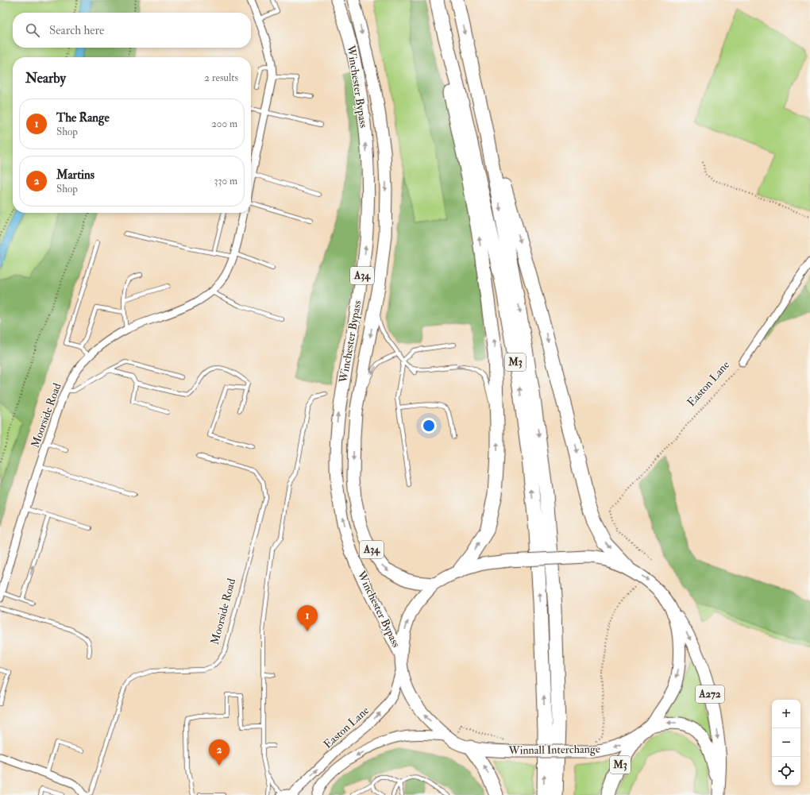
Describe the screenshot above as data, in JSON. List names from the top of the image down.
{
  "streets": {
    "highway": [
      "Winchester Bypass",
      "A34",
      "M3",
      "A272",
      "Winnall Interchange"
    ],
    "street": ["Easton Lane", "Moorside Road"]
  },
  "crossings": [
    ["Winchester Bypass", "Winnall Interchange"],
    ["M3", "Winnall Interchange"],
    ["Easton Lane", "Winnall Interchange"],
    ["A272", "Winnall Interchange"]
  ],
  "page": {
    "search": "Search here",
    "heading": ["Nearby", "2 results"],
    "list": [
      {
        "mark": "1",
        "name": "The Range",
        "note": "Shop",
        "value": "200 m"
      },
      {
        "mark": "2",
        "name": "Martins",
        "note": "Shop",
        "value": "330 m"
      }
    ],
    "pins": ["1", "2"],
    "map_buttons": ["+", "−"]
  }
}
